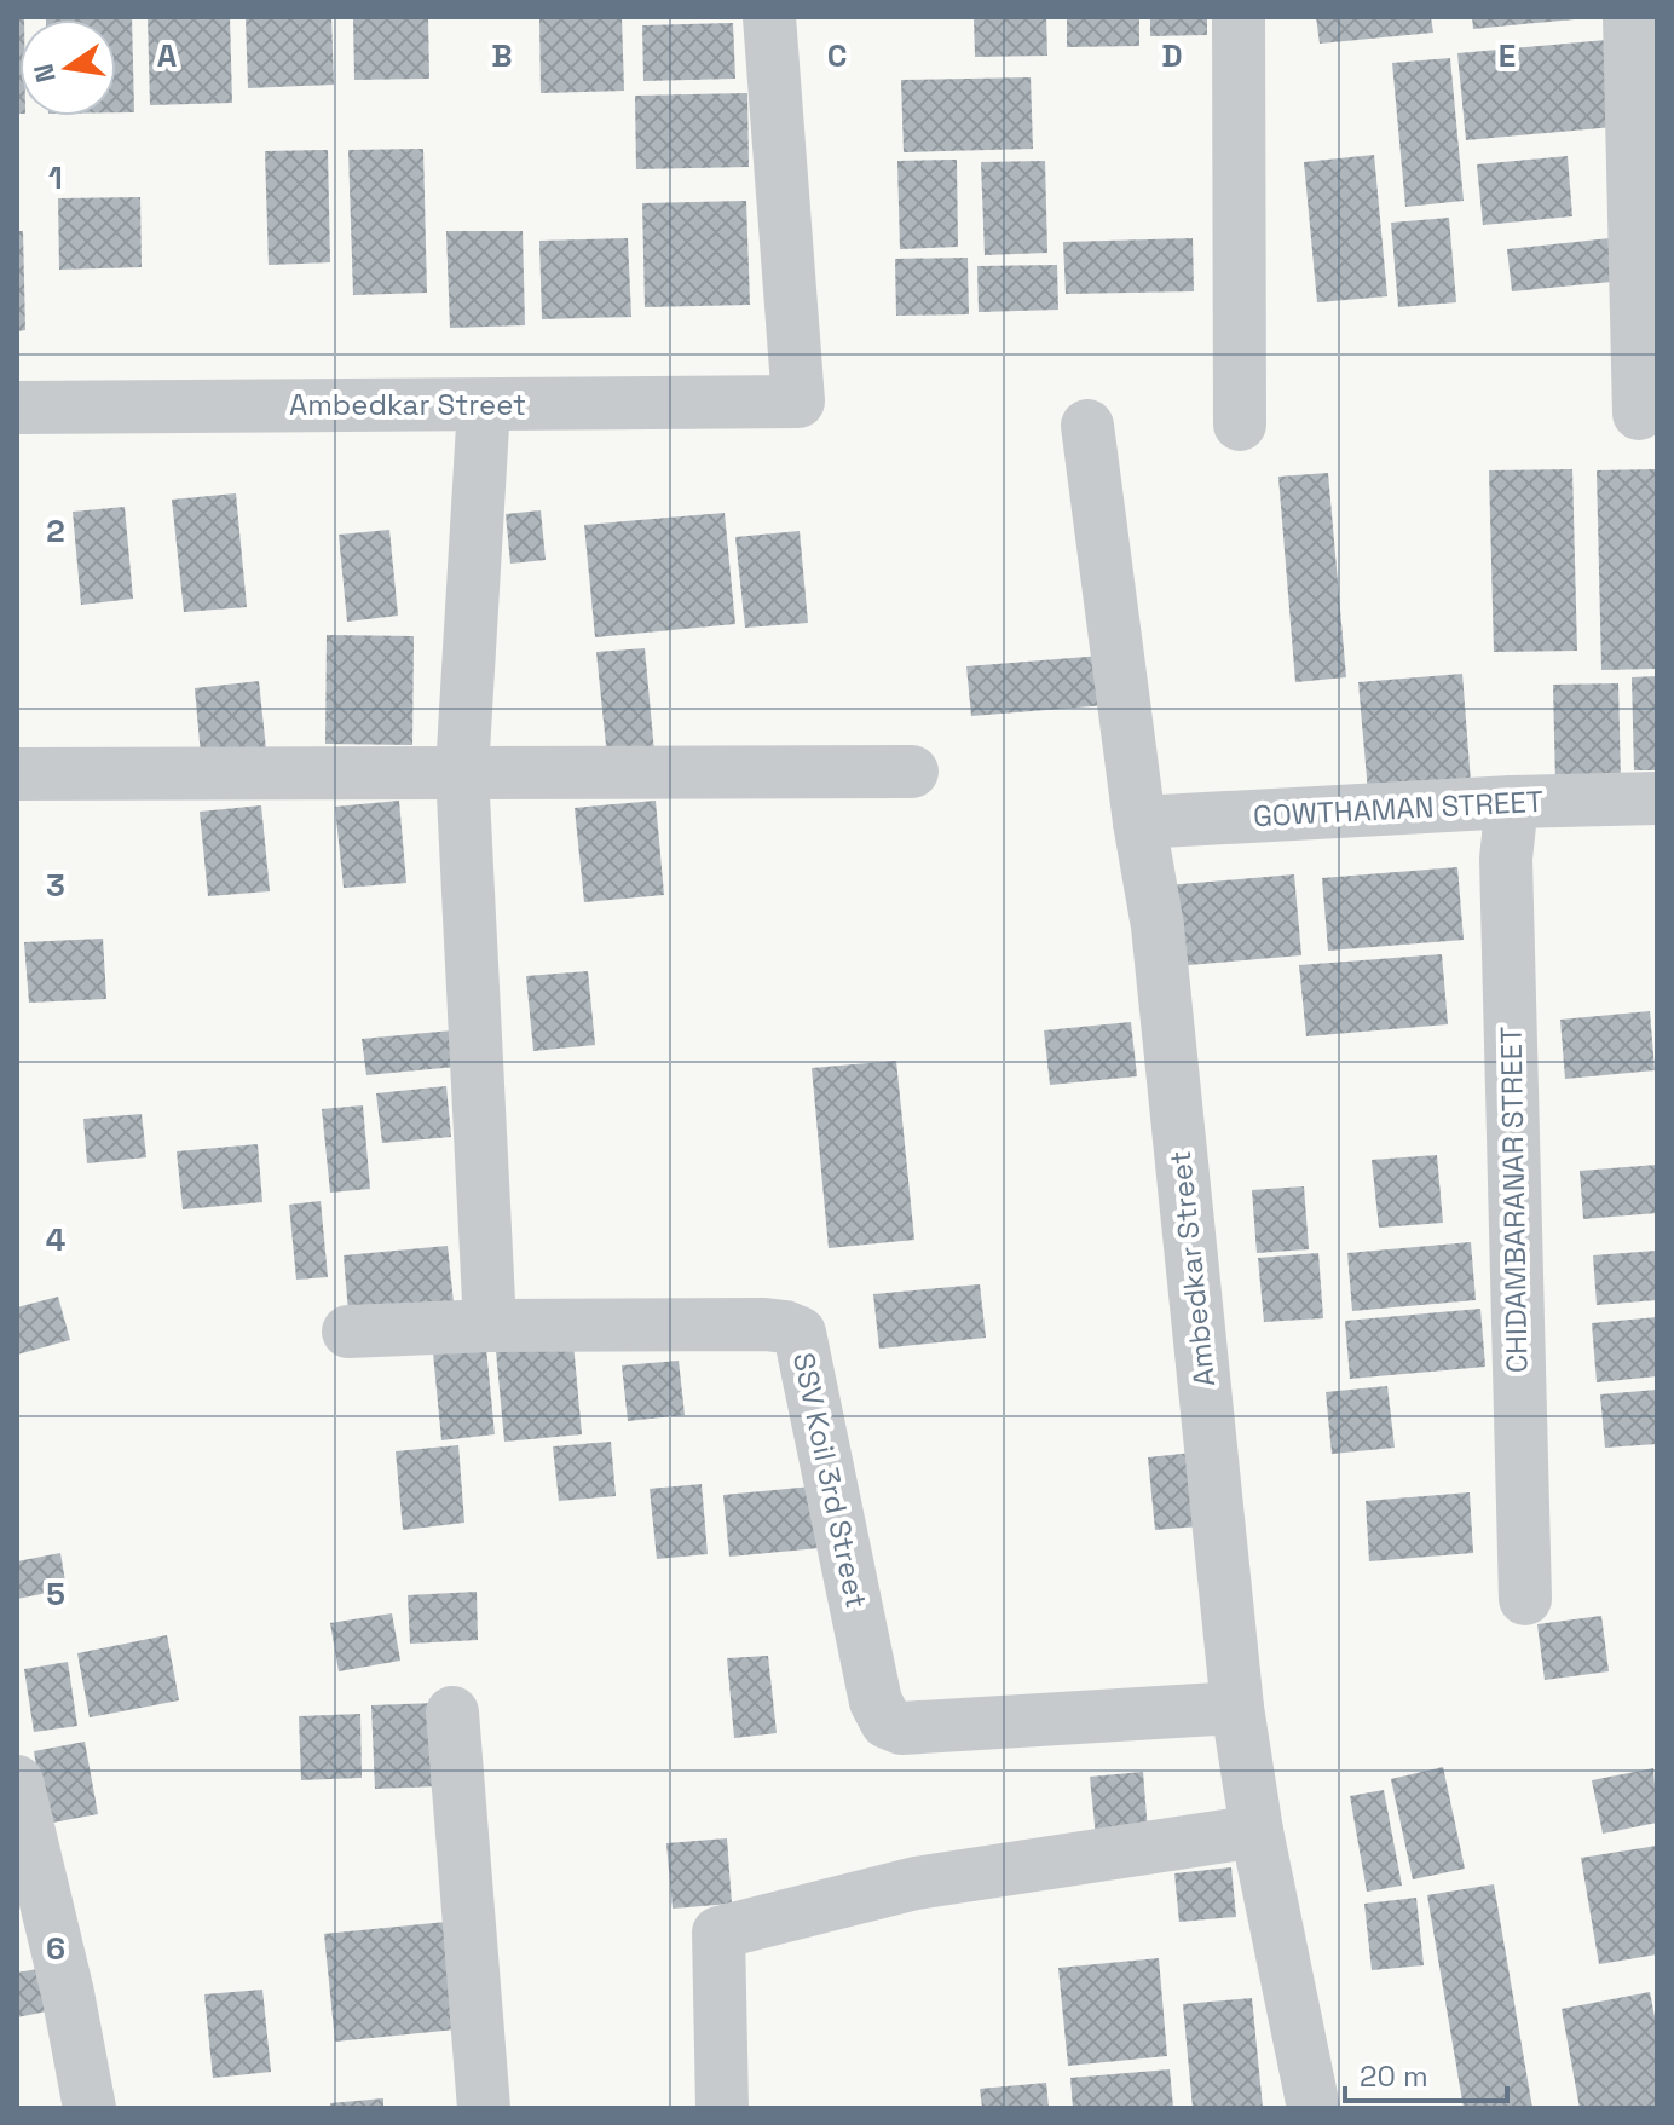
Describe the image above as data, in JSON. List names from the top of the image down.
{
  "streets": {
    "street": [
      "Ambedkar Street",
      "GOWTHAMAN STREET",
      "CHIDAMBARANAR STREET",
      "SSV Koil 3rd Street"
    ]
  },
  "crossings": [
    ["Ambedkar Street", "GOWTHAMAN STREET"],
    ["Ambedkar Street", "SSV Koil 3rd Street"],
    ["GOWTHAMAN STREET", "CHIDAMBARANAR STREET"]
  ],
  "scale_bar": "20 m",
  "north": "left",
  "grid": {
    "columns": [
      "A",
      "B",
      "C",
      "D",
      "E"
    ],
    "rows": [
      "1",
      "2",
      "3",
      "4",
      "5",
      "6"
    ]
  }
}
